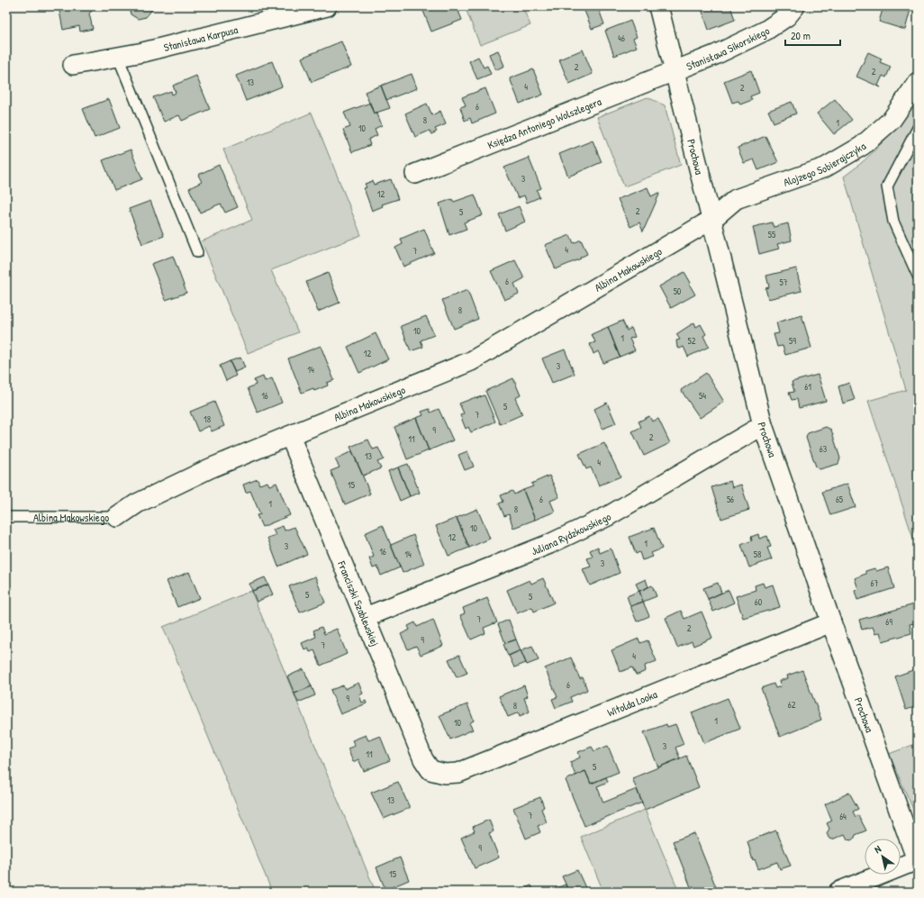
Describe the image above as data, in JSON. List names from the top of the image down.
{
  "streets": {
    "street": [
      "Stanisława Karpusa",
      "Stanisława Sikorskiego",
      "Księdza Antoniego Wolszlegera",
      "Prochowa",
      "Alojzego Sobierajczyka",
      "Albina Makowskiego",
      "Juliana Rydzkowskiego",
      "Franciszki Szablewskiej",
      "Witolda Looka"
    ]
  },
  "crossings": [
    ["Stanisława Sikorskiego", "Księdza Antoniego Wolszlegera"],
    ["Stanisława Sikorskiego", "Prochowa"],
    ["Księdza Antoniego Wolszlegera", "Prochowa"],
    ["Prochowa", "Alojzego Sobierajczyka"],
    ["Prochowa", "Albina Makowskiego"],
    ["Prochowa", "Juliana Rydzkowskiego"],
    ["Prochowa", "Witolda Looka"],
    ["Alojzego Sobierajczyka", "Albina Makowskiego"],
    ["Albina Makowskiego", "Franciszki Szablewskiej"],
    ["Juliana Rydzkowskiego", "Franciszki Szablewskiej"],
    ["Franciszki Szablewskiej", "Witolda Looka"]
  ],
  "house_numbers": [
    "46",
    "2",
    "2",
    "13",
    "4",
    "2",
    "6",
    "8",
    "1",
    "10",
    "3",
    "12",
    "2",
    "5",
    "55",
    "4",
    "7",
    "6",
    "57",
    "50",
    "8",
    "10",
    "1",
    "52",
    "59",
    "12",
    "3",
    "14",
    "61",
    "16",
    "54",
    "5",
    "7",
    "18",
    "9",
    "2",
    "11",
    "63",
    "13",
    "4",
    "15",
    "6",
    "56",
    "65",
    "1",
    "8",
    "10",
    "12",
    "1",
    "3",
    "16",
    "14",
    "58",
    "3",
    "67",
    "5",
    "5",
    "60",
    "7",
    "69",
    "2",
    "9",
    "7",
    "4",
    "6",
    "9",
    "62",
    "8",
    "1",
    "10",
    "3",
    "11",
    "5",
    "13",
    "7",
    "64",
    "9",
    "15"
  ],
  "scale_bar": "20 m",
  "north": "top left"
}
